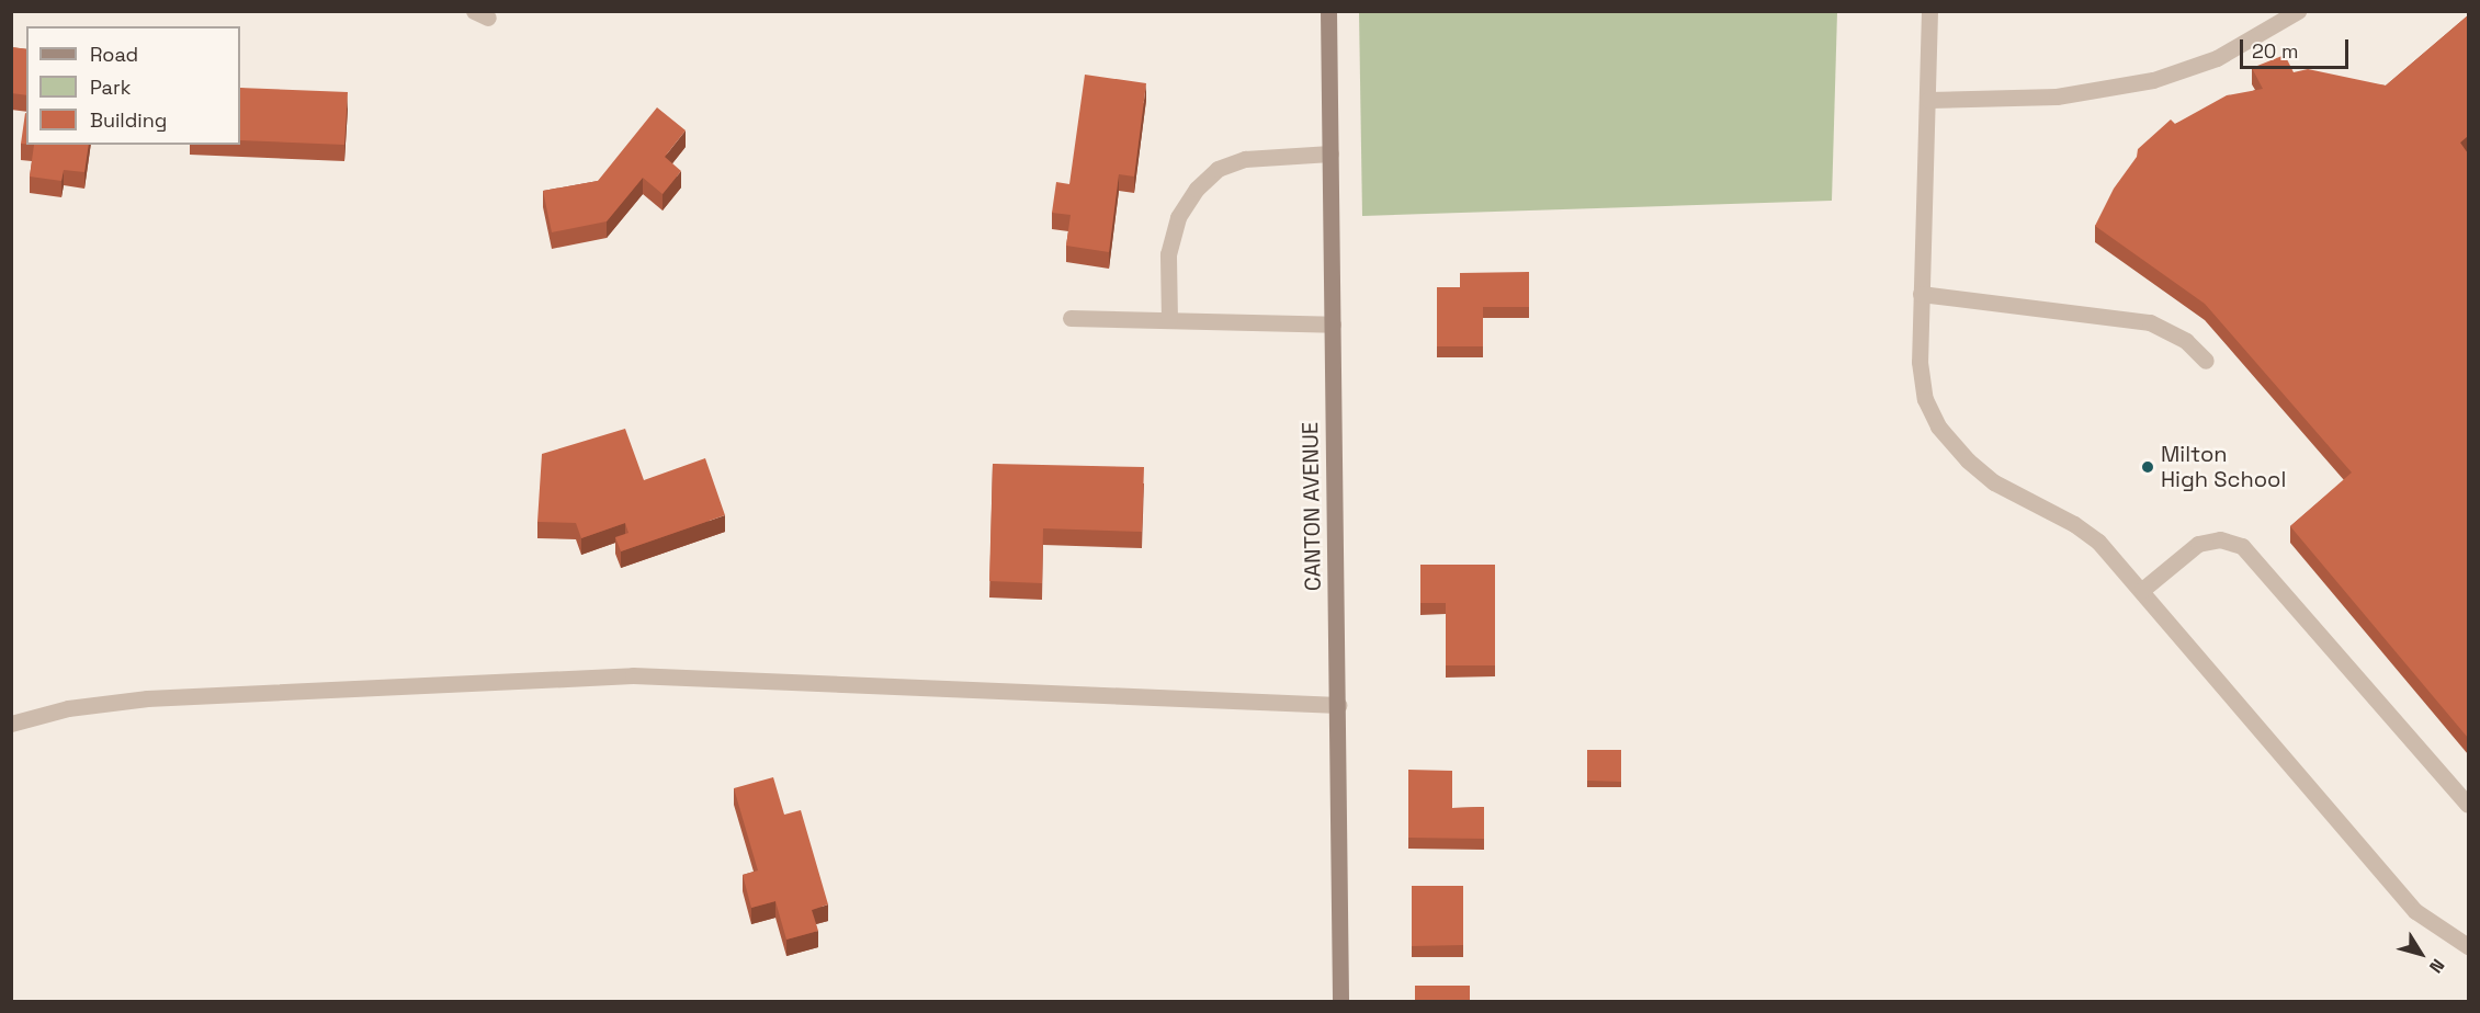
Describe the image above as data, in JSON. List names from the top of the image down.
{
  "streets": {
    "main road": ["CANTON AVENUE"]
  },
  "places": ["Milton High School"],
  "legend": ["Road", "Park", "Building"],
  "scale_bar": "20 m",
  "north": "bottom right"
}
